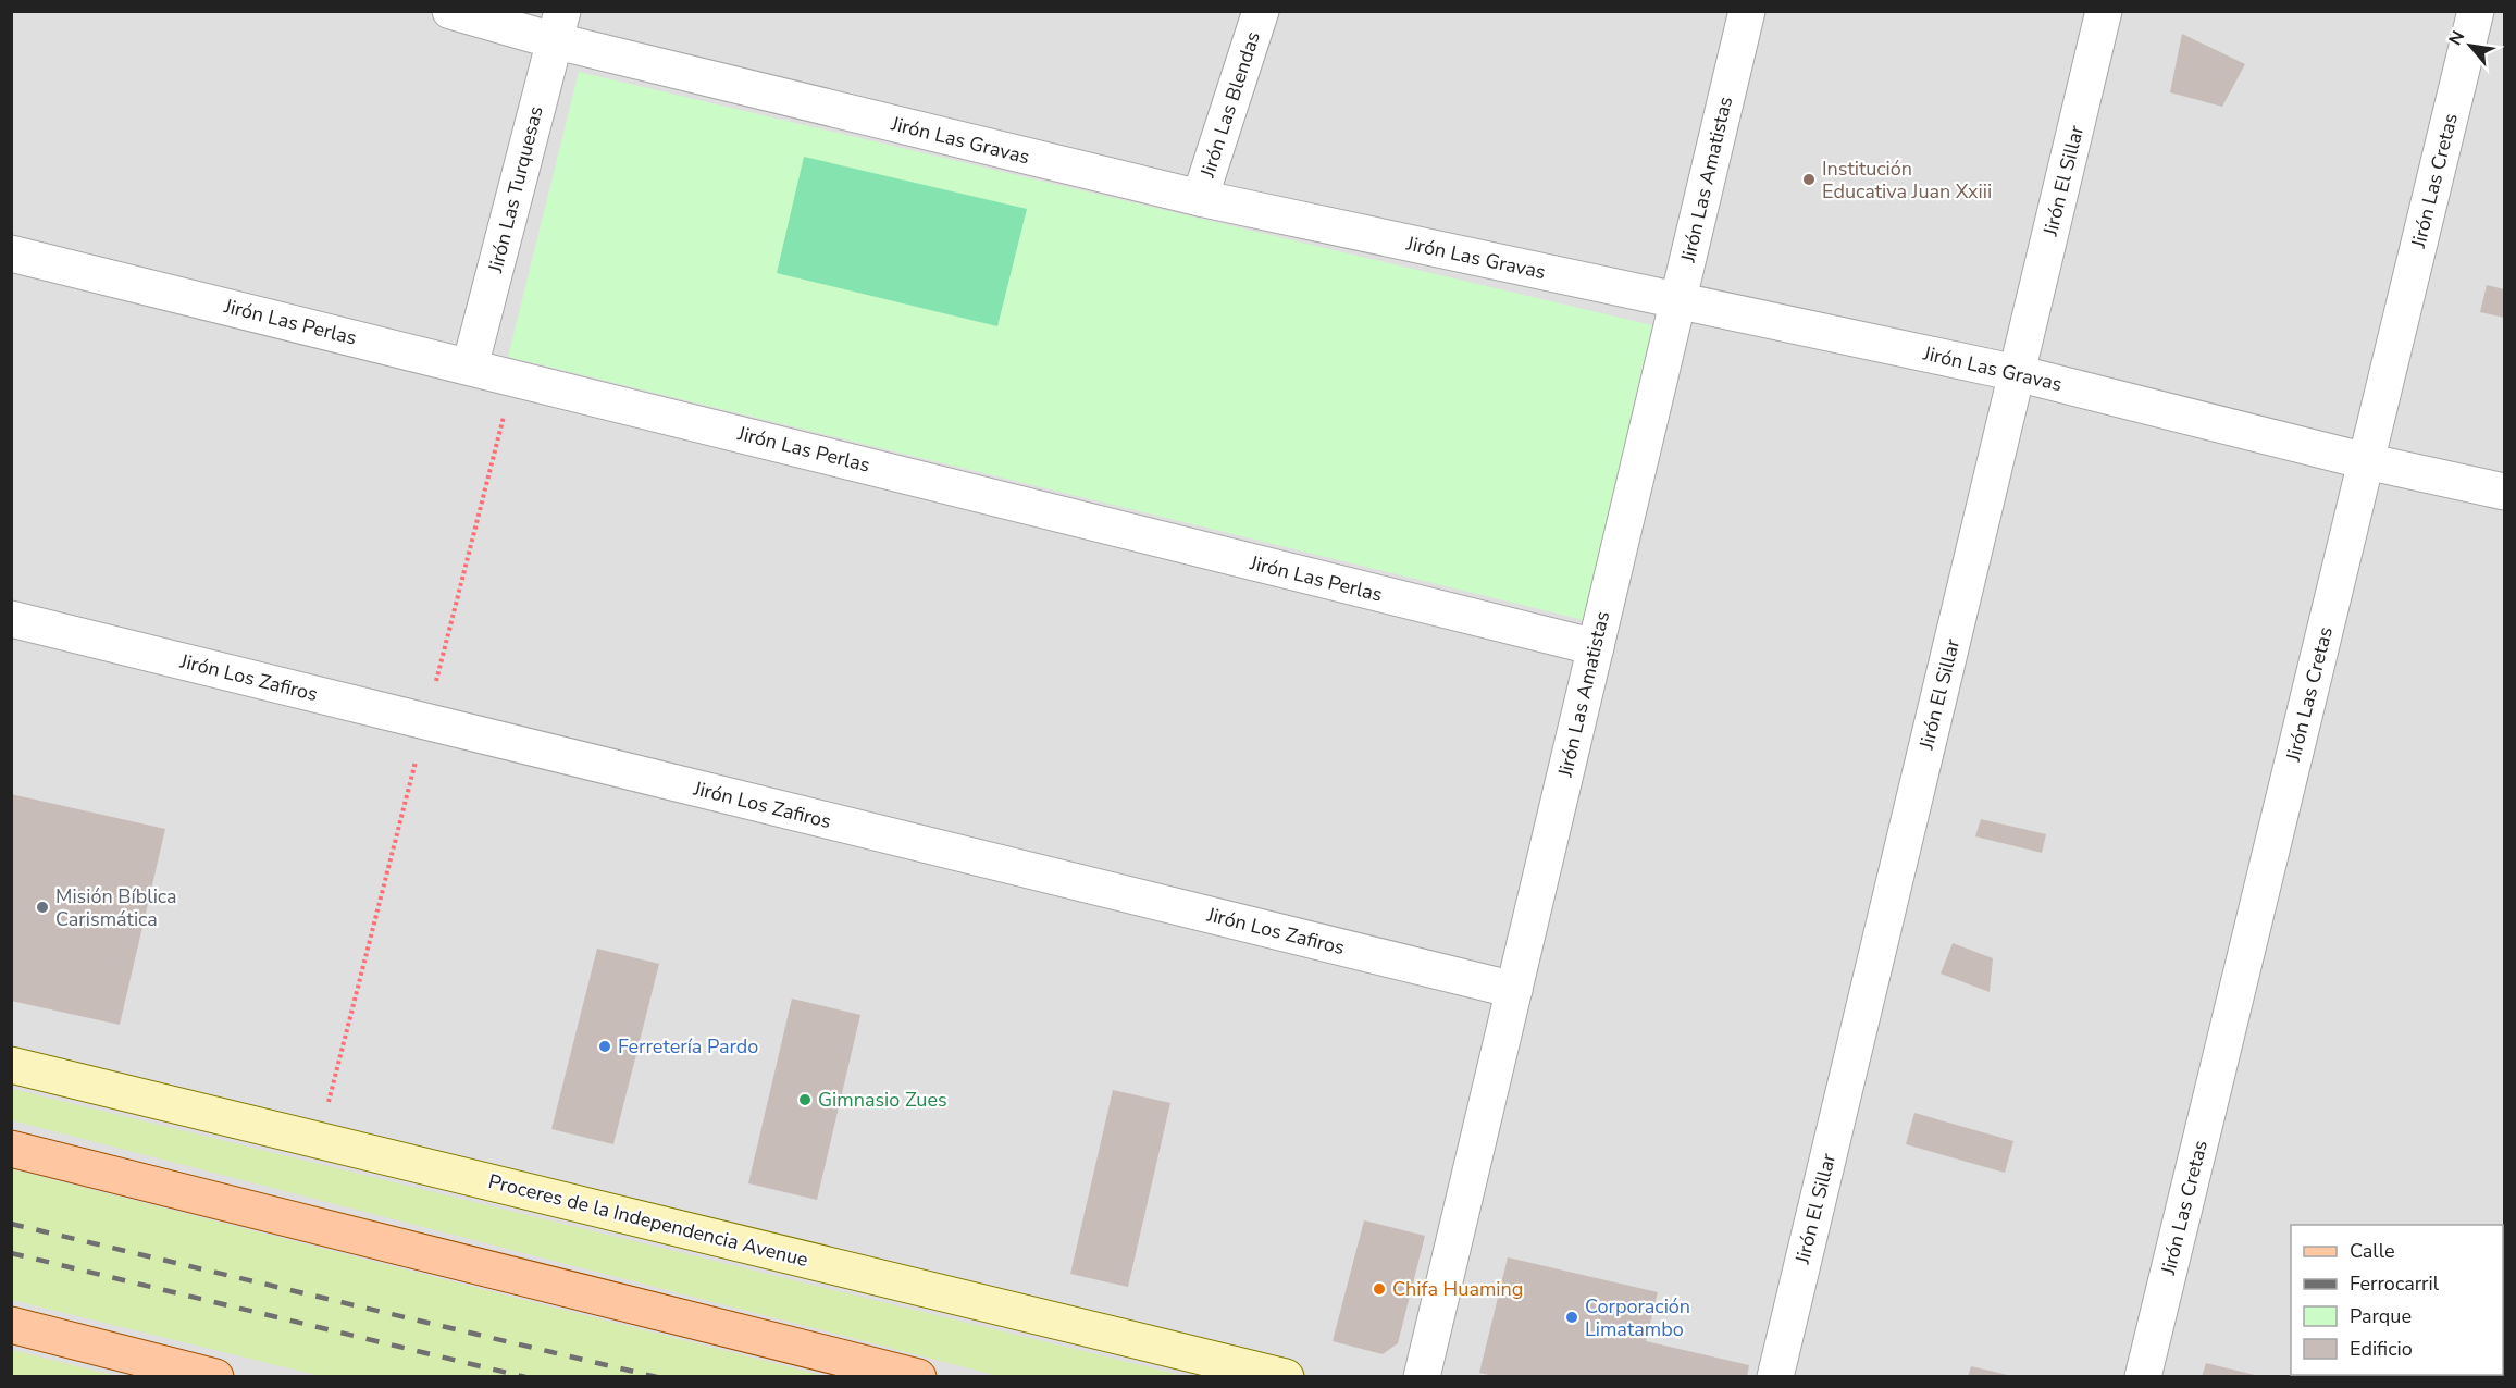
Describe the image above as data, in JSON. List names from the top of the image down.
{
  "streets": {
    "main road": ["Proceres de la Independencia Avenue"],
    "street": [
      "Jirón Las Blendas",
      "Jirón Las Gravas",
      "Jirón Las Amatistas",
      "Jirón El Sillar",
      "Jirón Las Cretas",
      "Jirón Las Turquesas",
      "Jirón Las Perlas",
      "Jirón Los Zafiros"
    ]
  },
  "crossings": [
    ["Jirón Las Blendas", "Jirón Las Gravas"],
    ["Jirón Las Gravas", "Jirón Las Amatistas"],
    ["Jirón Las Gravas", "Jirón El Sillar"],
    ["Jirón Las Gravas", "Jirón Las Cretas"],
    ["Jirón Las Gravas", "Jirón Las Turquesas"],
    ["Jirón Las Amatistas", "Jirón Las Perlas"],
    ["Jirón Las Amatistas", "Jirón Los Zafiros"],
    ["Jirón Las Turquesas", "Jirón Las Perlas"]
  ],
  "places": [
    "Institución Educativa Juan Xxiii",
    "Misión Bíblica Carismática",
    "Ferretería Pardo",
    "Gimnasio Zues",
    "Chifa Huaming",
    "Corporación Limatambo"
  ],
  "legend": [
    "Calle",
    "Ferrocarril",
    "Parque",
    "Edificio"
  ],
  "north": "top left"
}
